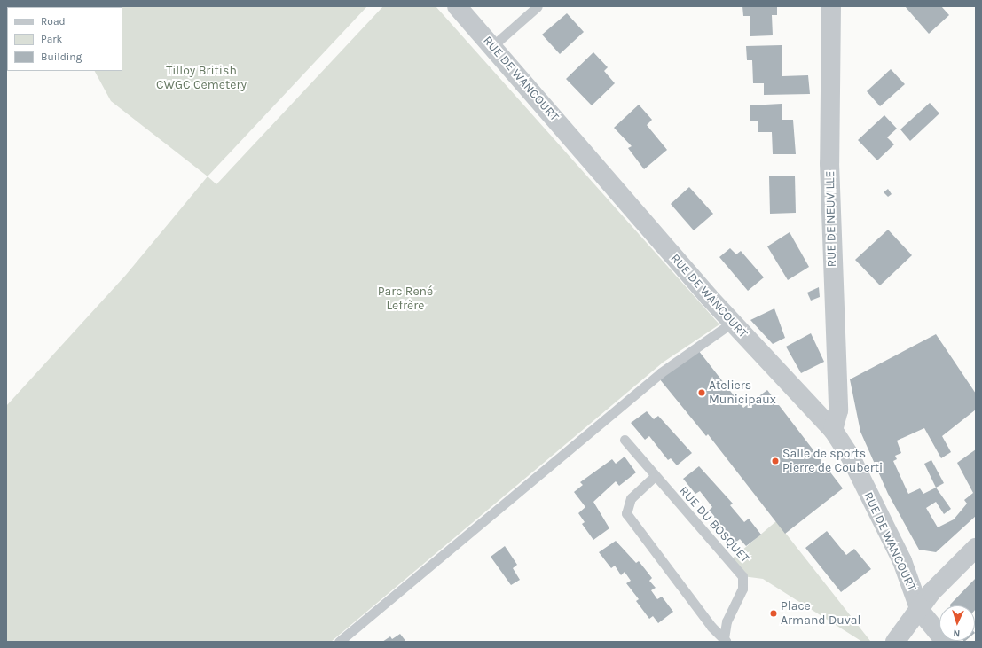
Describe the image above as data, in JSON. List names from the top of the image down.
{
  "streets": {
    "street": ["RUE DE WANCOURT", "RUE DE NEUVILLE"],
    "lane": ["RUE DU BOSQUET"]
  },
  "crossings": [
    ["RUE DE WANCOURT", "RUE DE NEUVILLE"]
  ],
  "parks": ["Tilloy British CWGC Cemetery", "Parc René Lefrère"],
  "places": ["Ateliers Municipaux", "Salle de sports Pierre de Couberti", "Place Armand Duval"],
  "legend": ["Road", "Park", "Building"],
  "north": "bottom"
}
